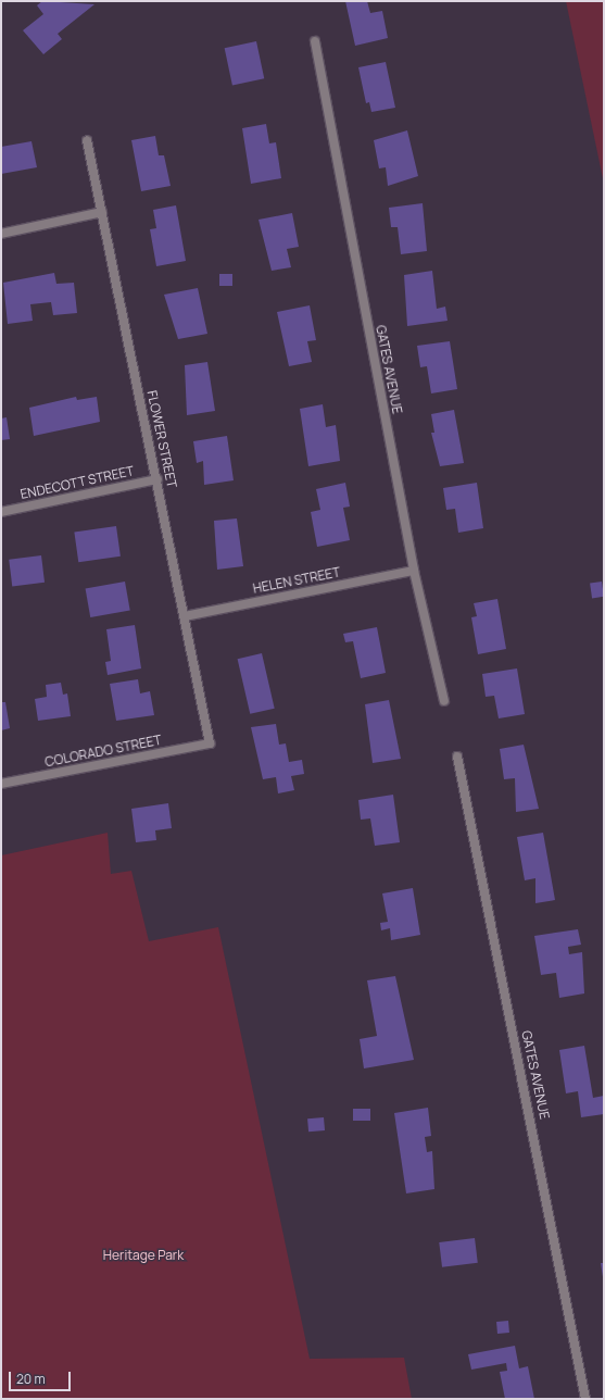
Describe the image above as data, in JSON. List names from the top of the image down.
{
  "streets": {
    "street": [
      "GATES AVENUE",
      "FLOWER STREET",
      "ENDECOTT STREET",
      "HELEN STREET",
      "COLORADO STREET"
    ]
  },
  "crossings": [
    ["GATES AVENUE", "HELEN STREET"],
    ["FLOWER STREET", "ENDECOTT STREET"],
    ["FLOWER STREET", "HELEN STREET"],
    ["FLOWER STREET", "COLORADO STREET"]
  ],
  "parks": ["Heritage Park"],
  "scale_bar": "20 m"
}
